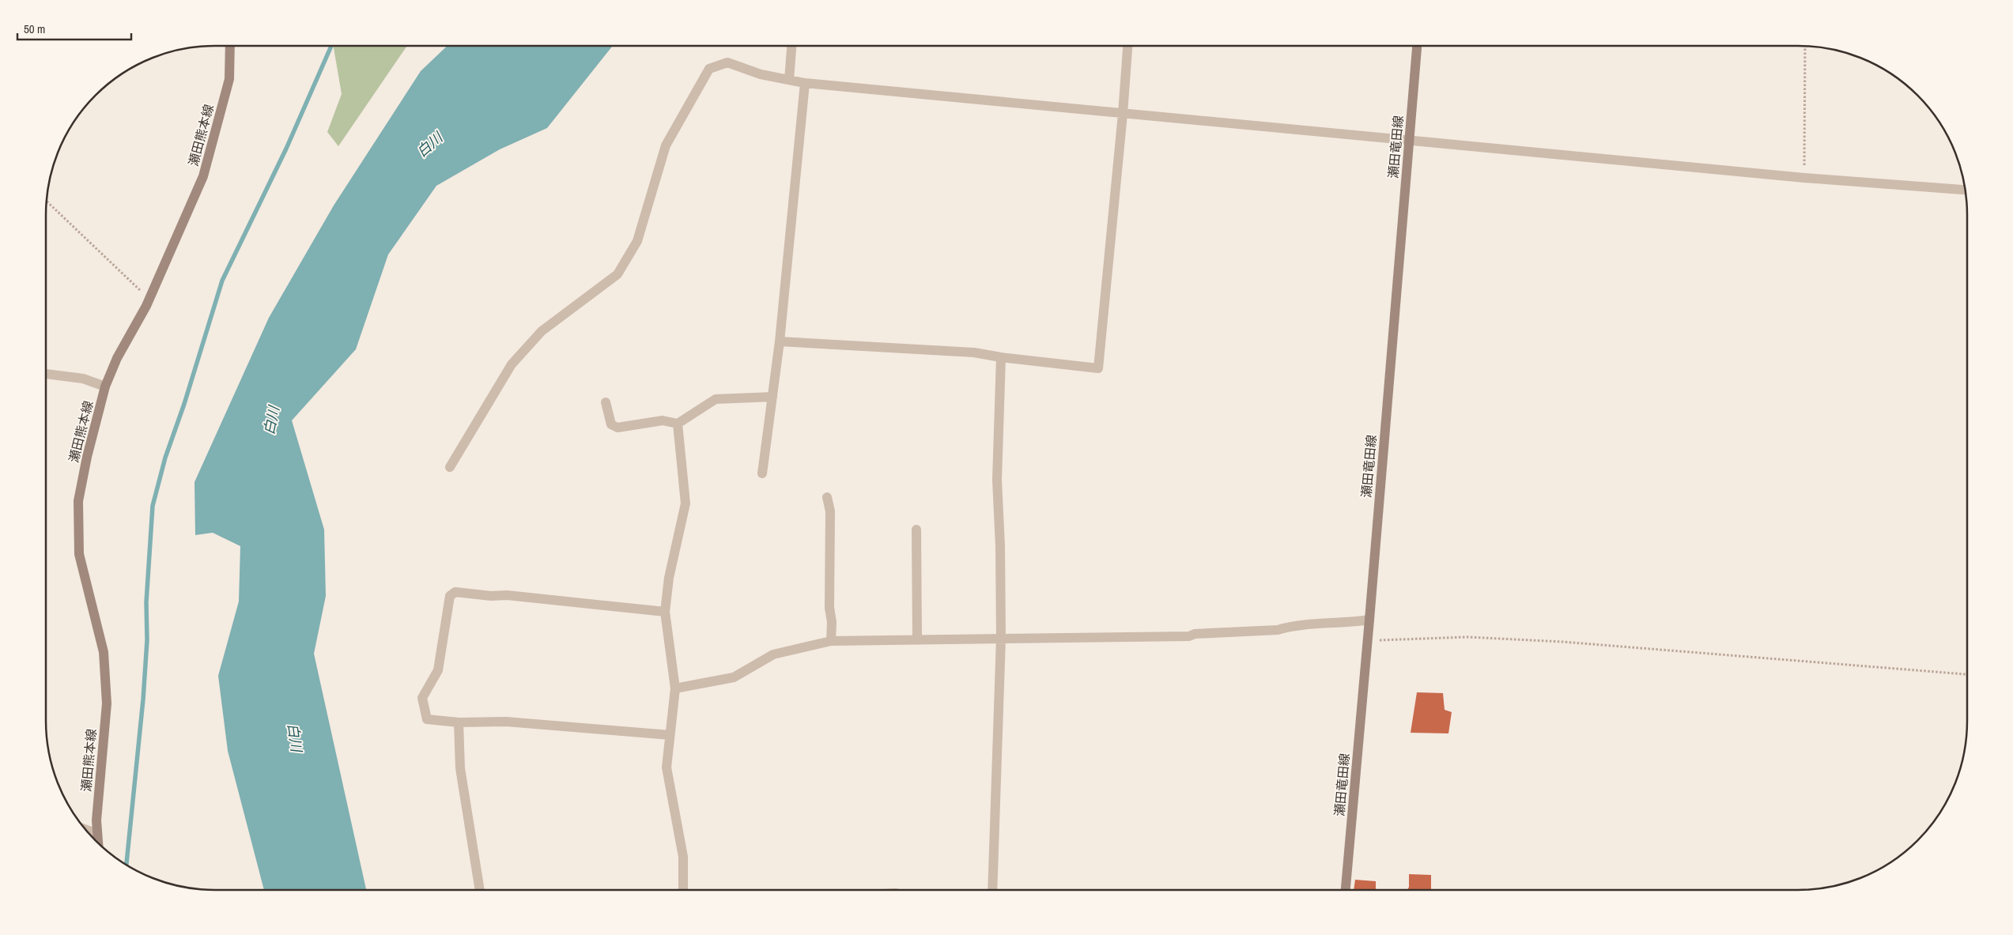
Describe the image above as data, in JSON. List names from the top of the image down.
{
  "streets": {
    "main road": ["瀬田熊本線", "瀬田竜田線"]
  },
  "water": ["白川"],
  "scale_bar": "50 m"
}
